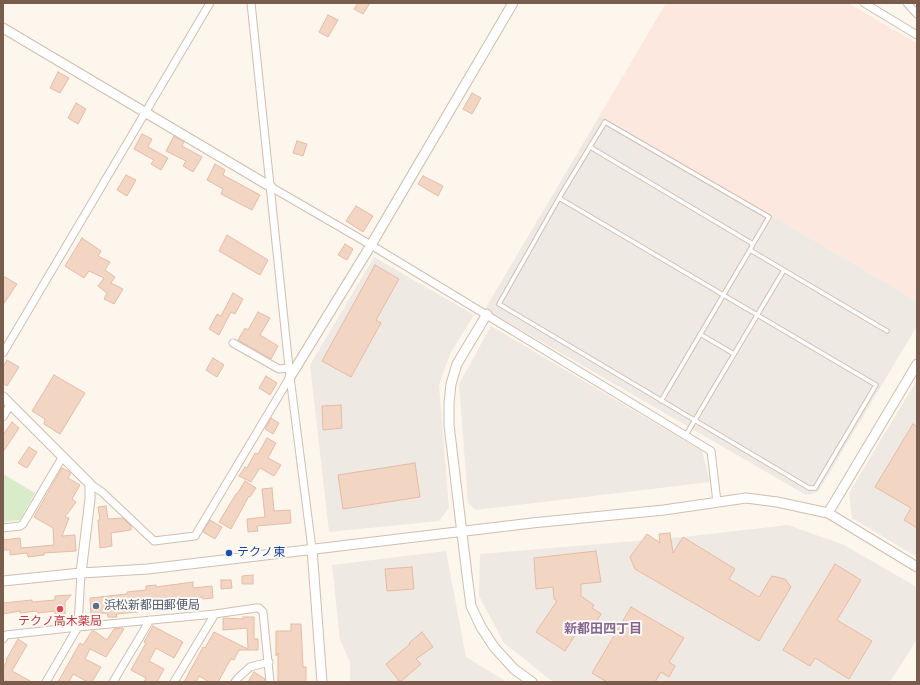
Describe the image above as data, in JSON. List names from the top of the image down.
{
  "districts": ["新都田四丁目"],
  "places": ["テクノ東", "浜松新都田郵便局", "テクノ高木薬局"]
}
